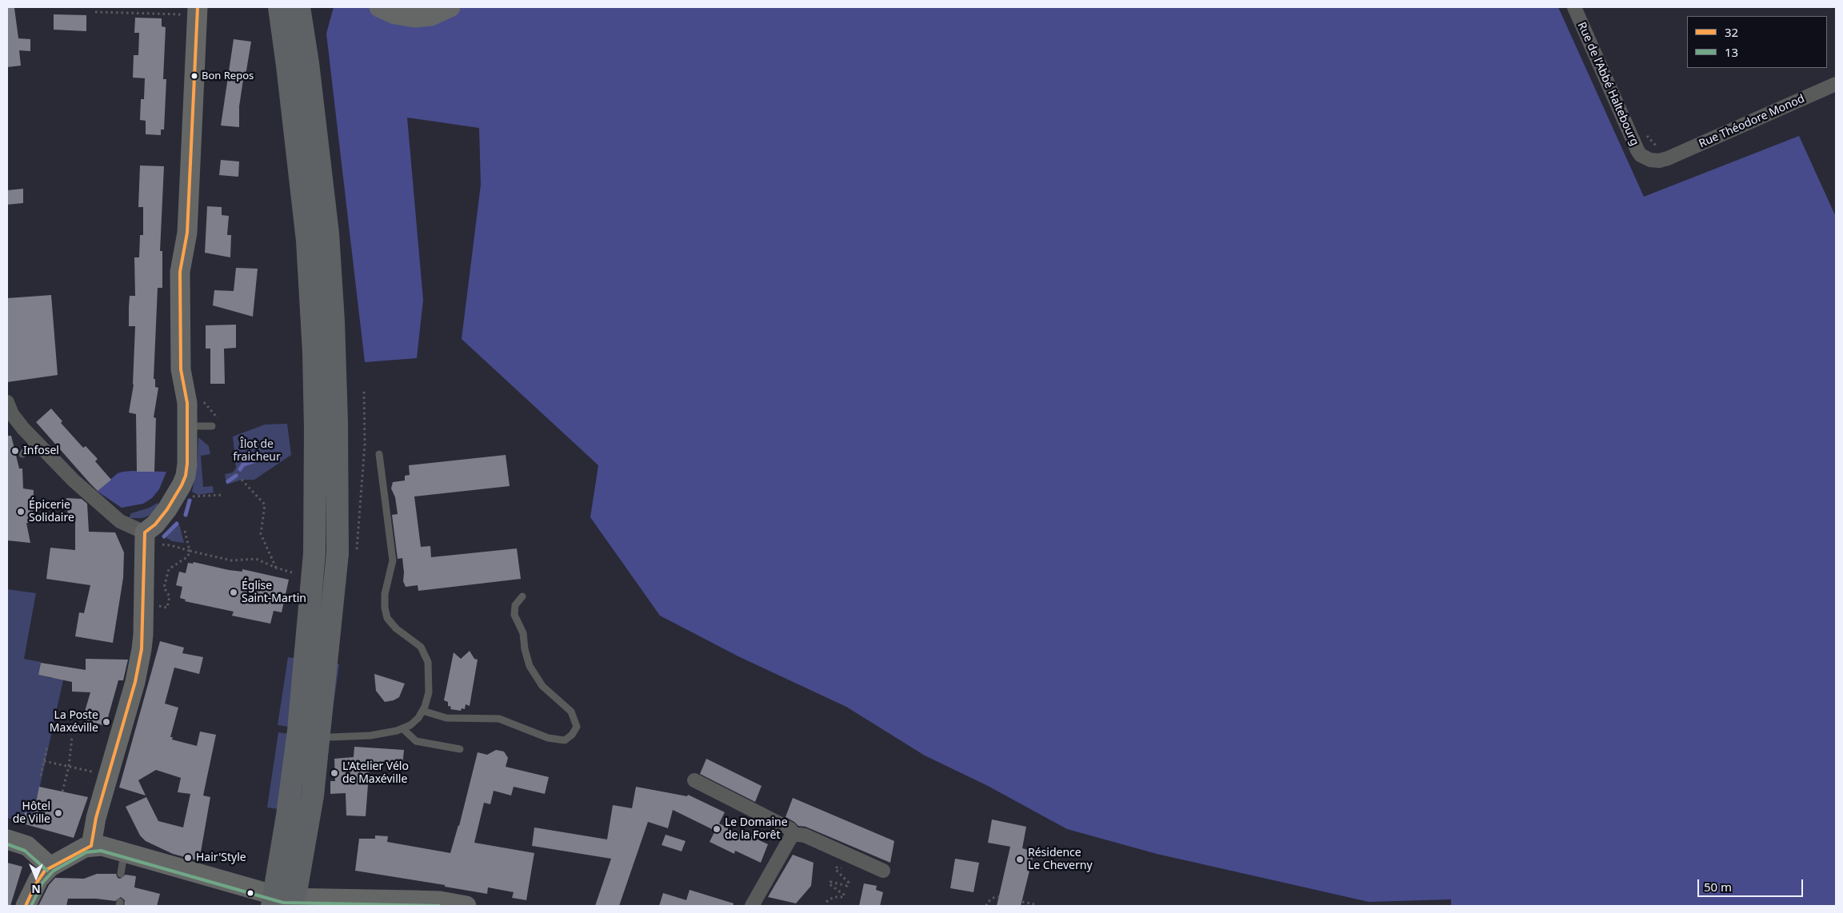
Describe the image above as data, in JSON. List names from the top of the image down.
{
  "streets": {
    "street": ["Rue de l'Abbé Haltebourg", "Rue Théodore Monod"]
  },
  "crossings": [
    ["Rue de l'Abbé Haltebourg", "Rue Théodore Monod"]
  ],
  "parks": ["Îlot de fraicheur"],
  "places": [
    "Bon Repos",
    "Infosel",
    "Épicerie Solidaire",
    "Église Saint-Martin",
    "La Poste Maxéville",
    "L'Atelier Vélo de Maxéville",
    "Hôtel de Ville",
    "Le Domaine de la Forêt",
    "Hair'Style",
    "Résidence Le Cheverny"
  ],
  "lines": ["transit line 32", "transit line 13"],
  "legend": ["32", "13"],
  "scale_bar": "50 m",
  "north": "bottom"
}
